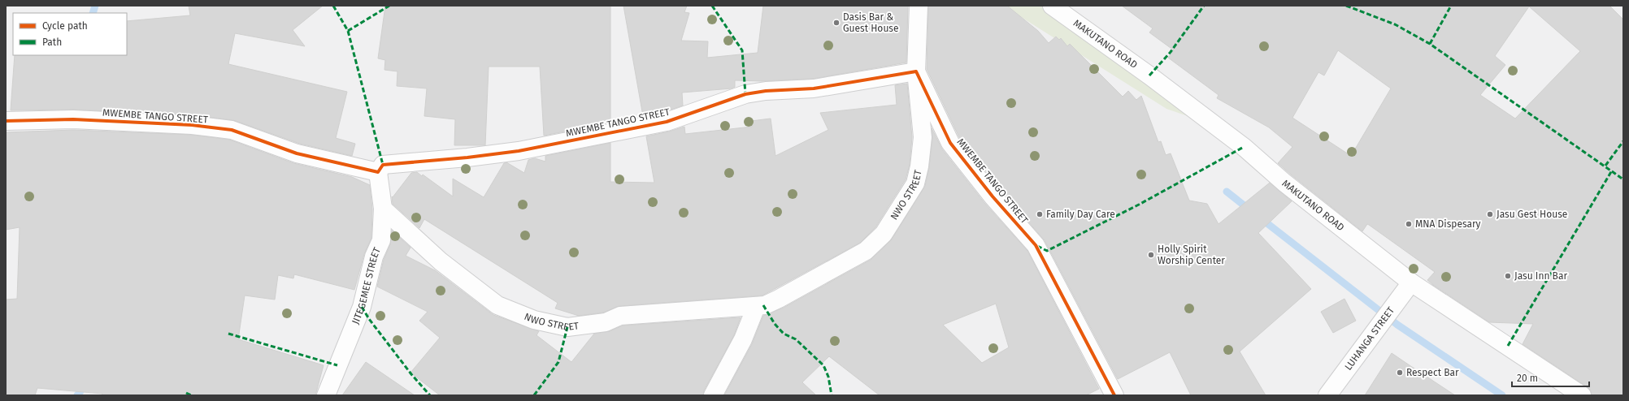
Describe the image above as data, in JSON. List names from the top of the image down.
{
  "streets": {
    "street": [
      "MAKUTANO ROAD",
      "MWEMBE TANGO STREET",
      "NWO STREET",
      "JITEGEMEE STREET",
      "LUHANGA STREET"
    ]
  },
  "crossings": [
    ["MAKUTANO ROAD", "LUHANGA STREET"],
    ["MWEMBE TANGO STREET", "NWO STREET"],
    ["MWEMBE TANGO STREET", "JITEGEMEE STREET"],
    ["NWO STREET", "JITEGEMEE STREET"]
  ],
  "places": [
    "Dasis Bar & Guest House",
    "Family Day Care",
    "Jasu Gest House",
    "MNA Dispesary",
    "Holly Spirit Worship Center",
    "Jasu Inn Bar",
    "Respect Bar"
  ],
  "legend": ["Cycle path", "Path"],
  "scale_bar": "20 m"
}
